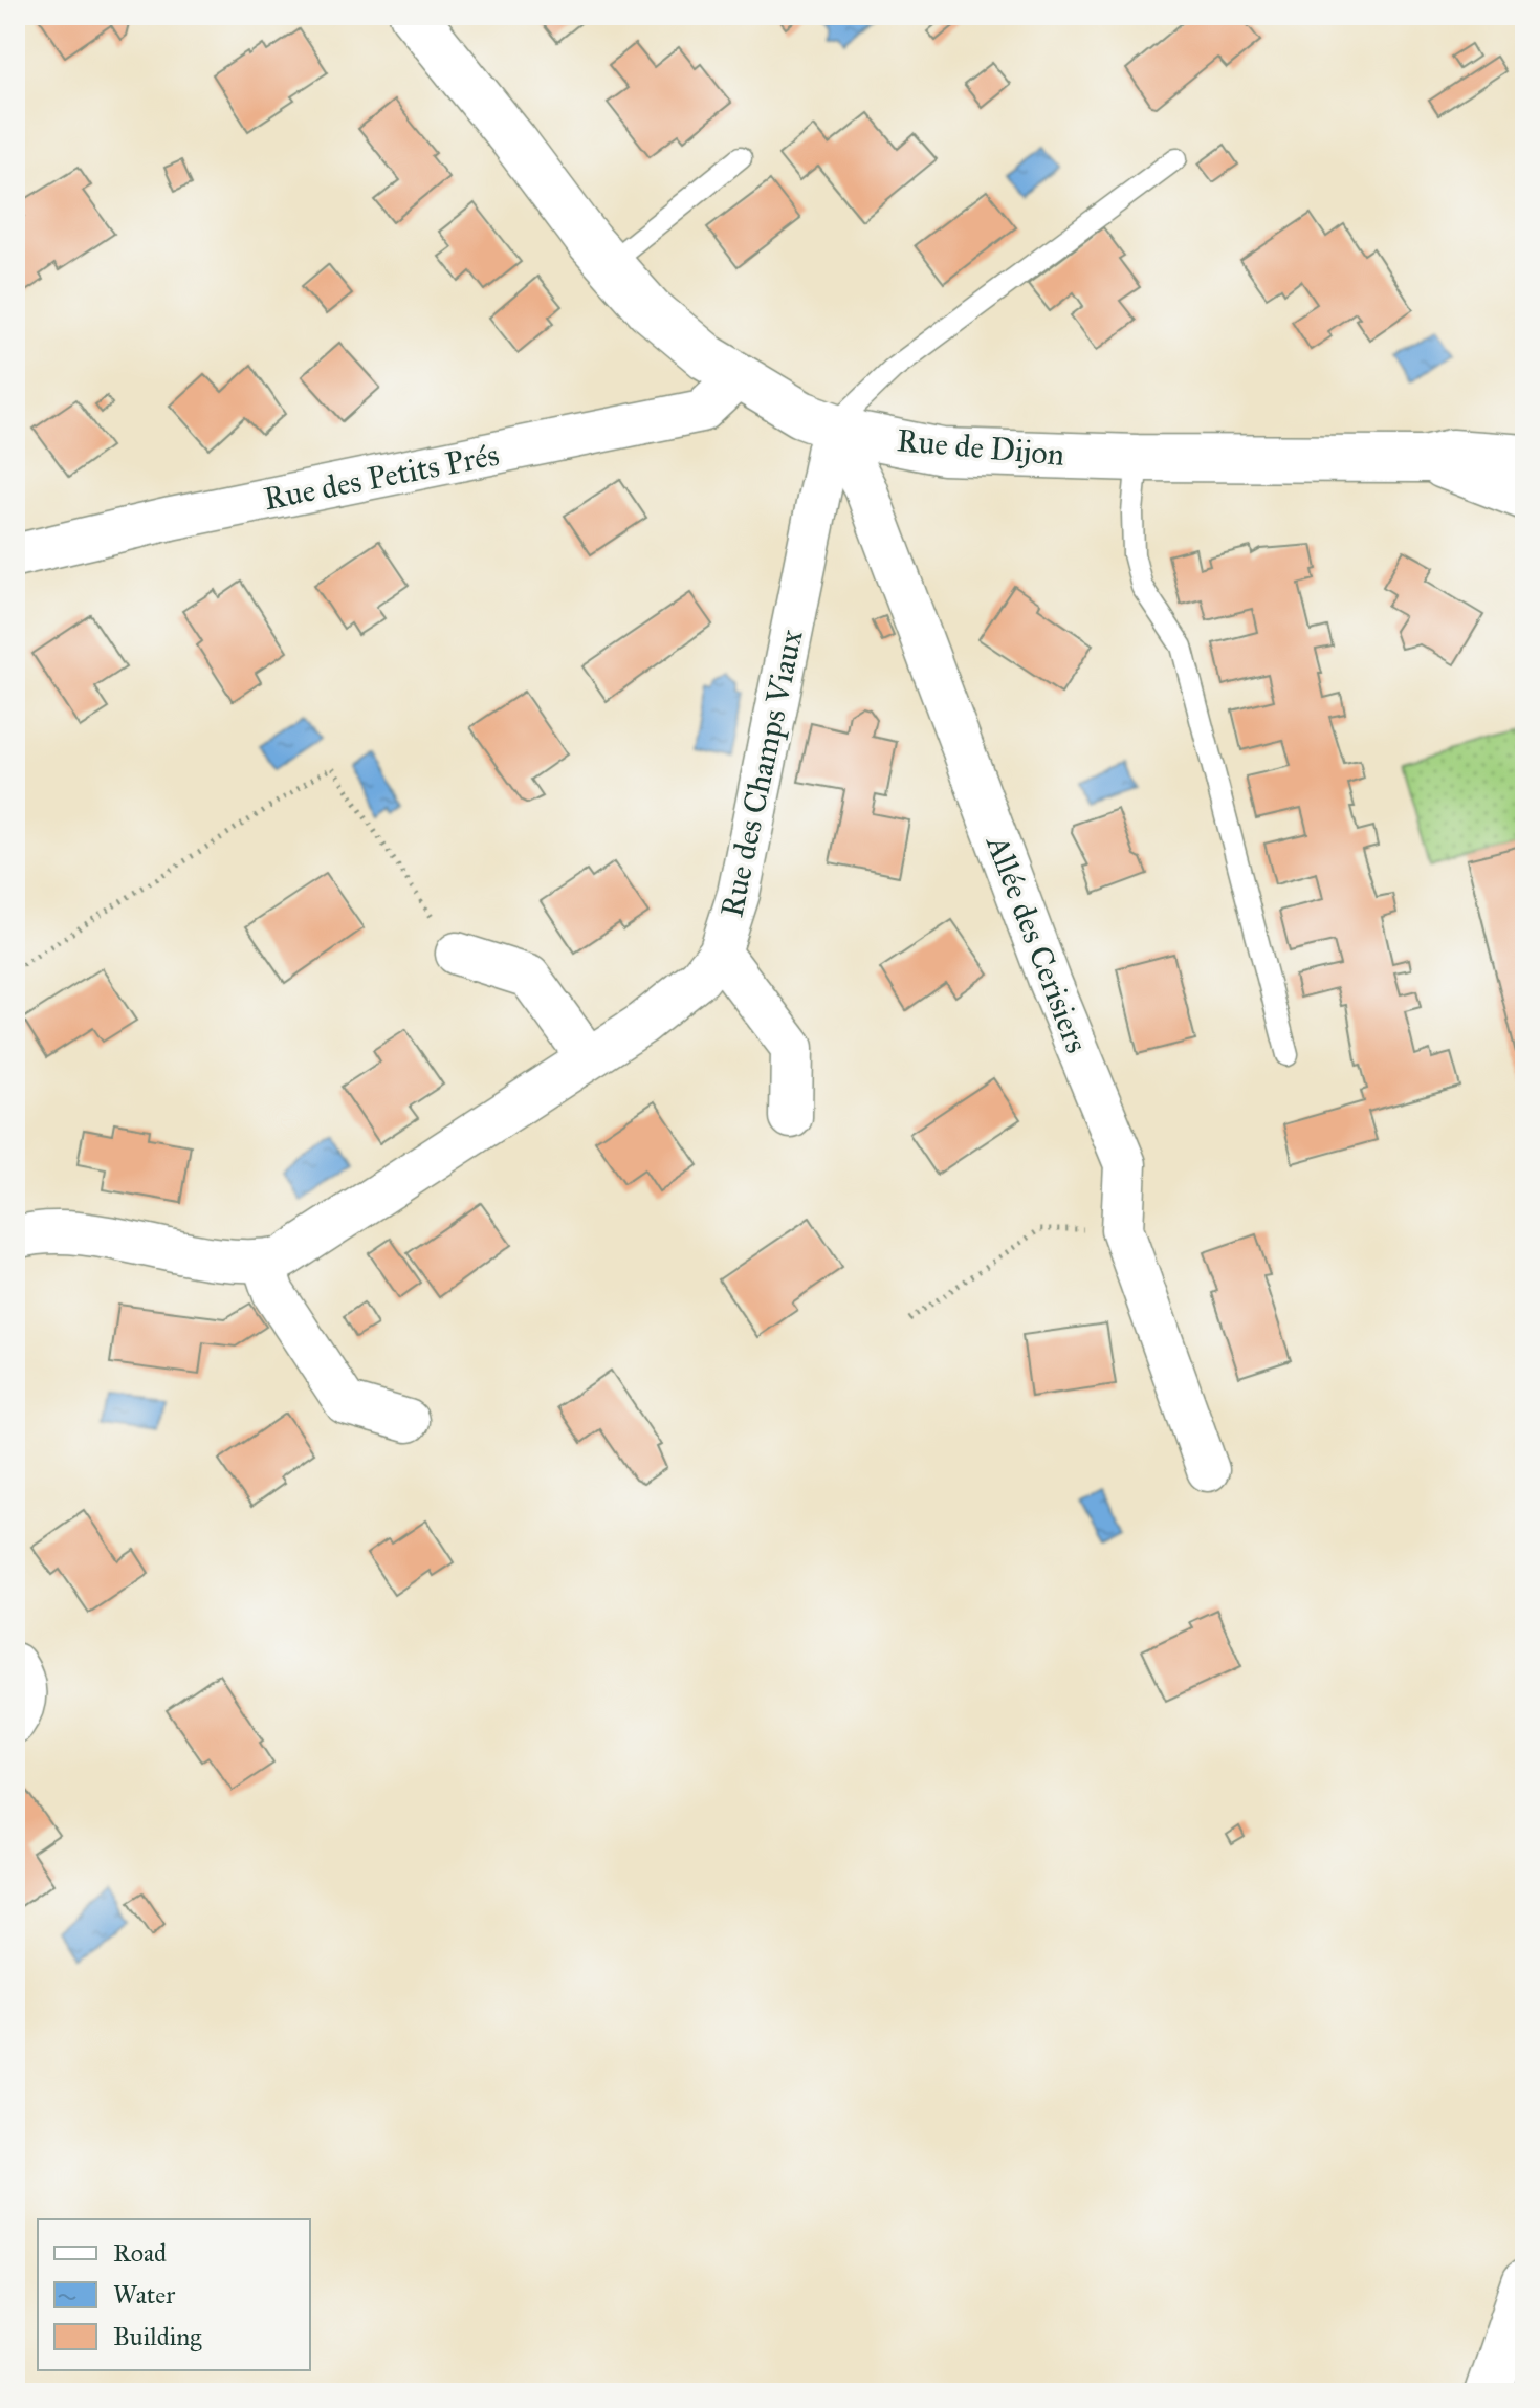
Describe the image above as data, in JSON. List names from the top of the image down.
{
  "streets": {
    "main road": ["Rue de Dijon"],
    "street": ["Rue des Petits Prés", "Rue des Champs Viaux", "Allée des Cerisiers"]
  },
  "crossings": [
    ["Rue de Dijon", "Rue des Petits Prés"],
    ["Rue de Dijon", "Rue des Champs Viaux"],
    ["Rue de Dijon", "Allée des Cerisiers"],
    ["Rue des Champs Viaux", "Allée des Cerisiers"]
  ],
  "legend": ["Road", "Water", "Building"]
}
